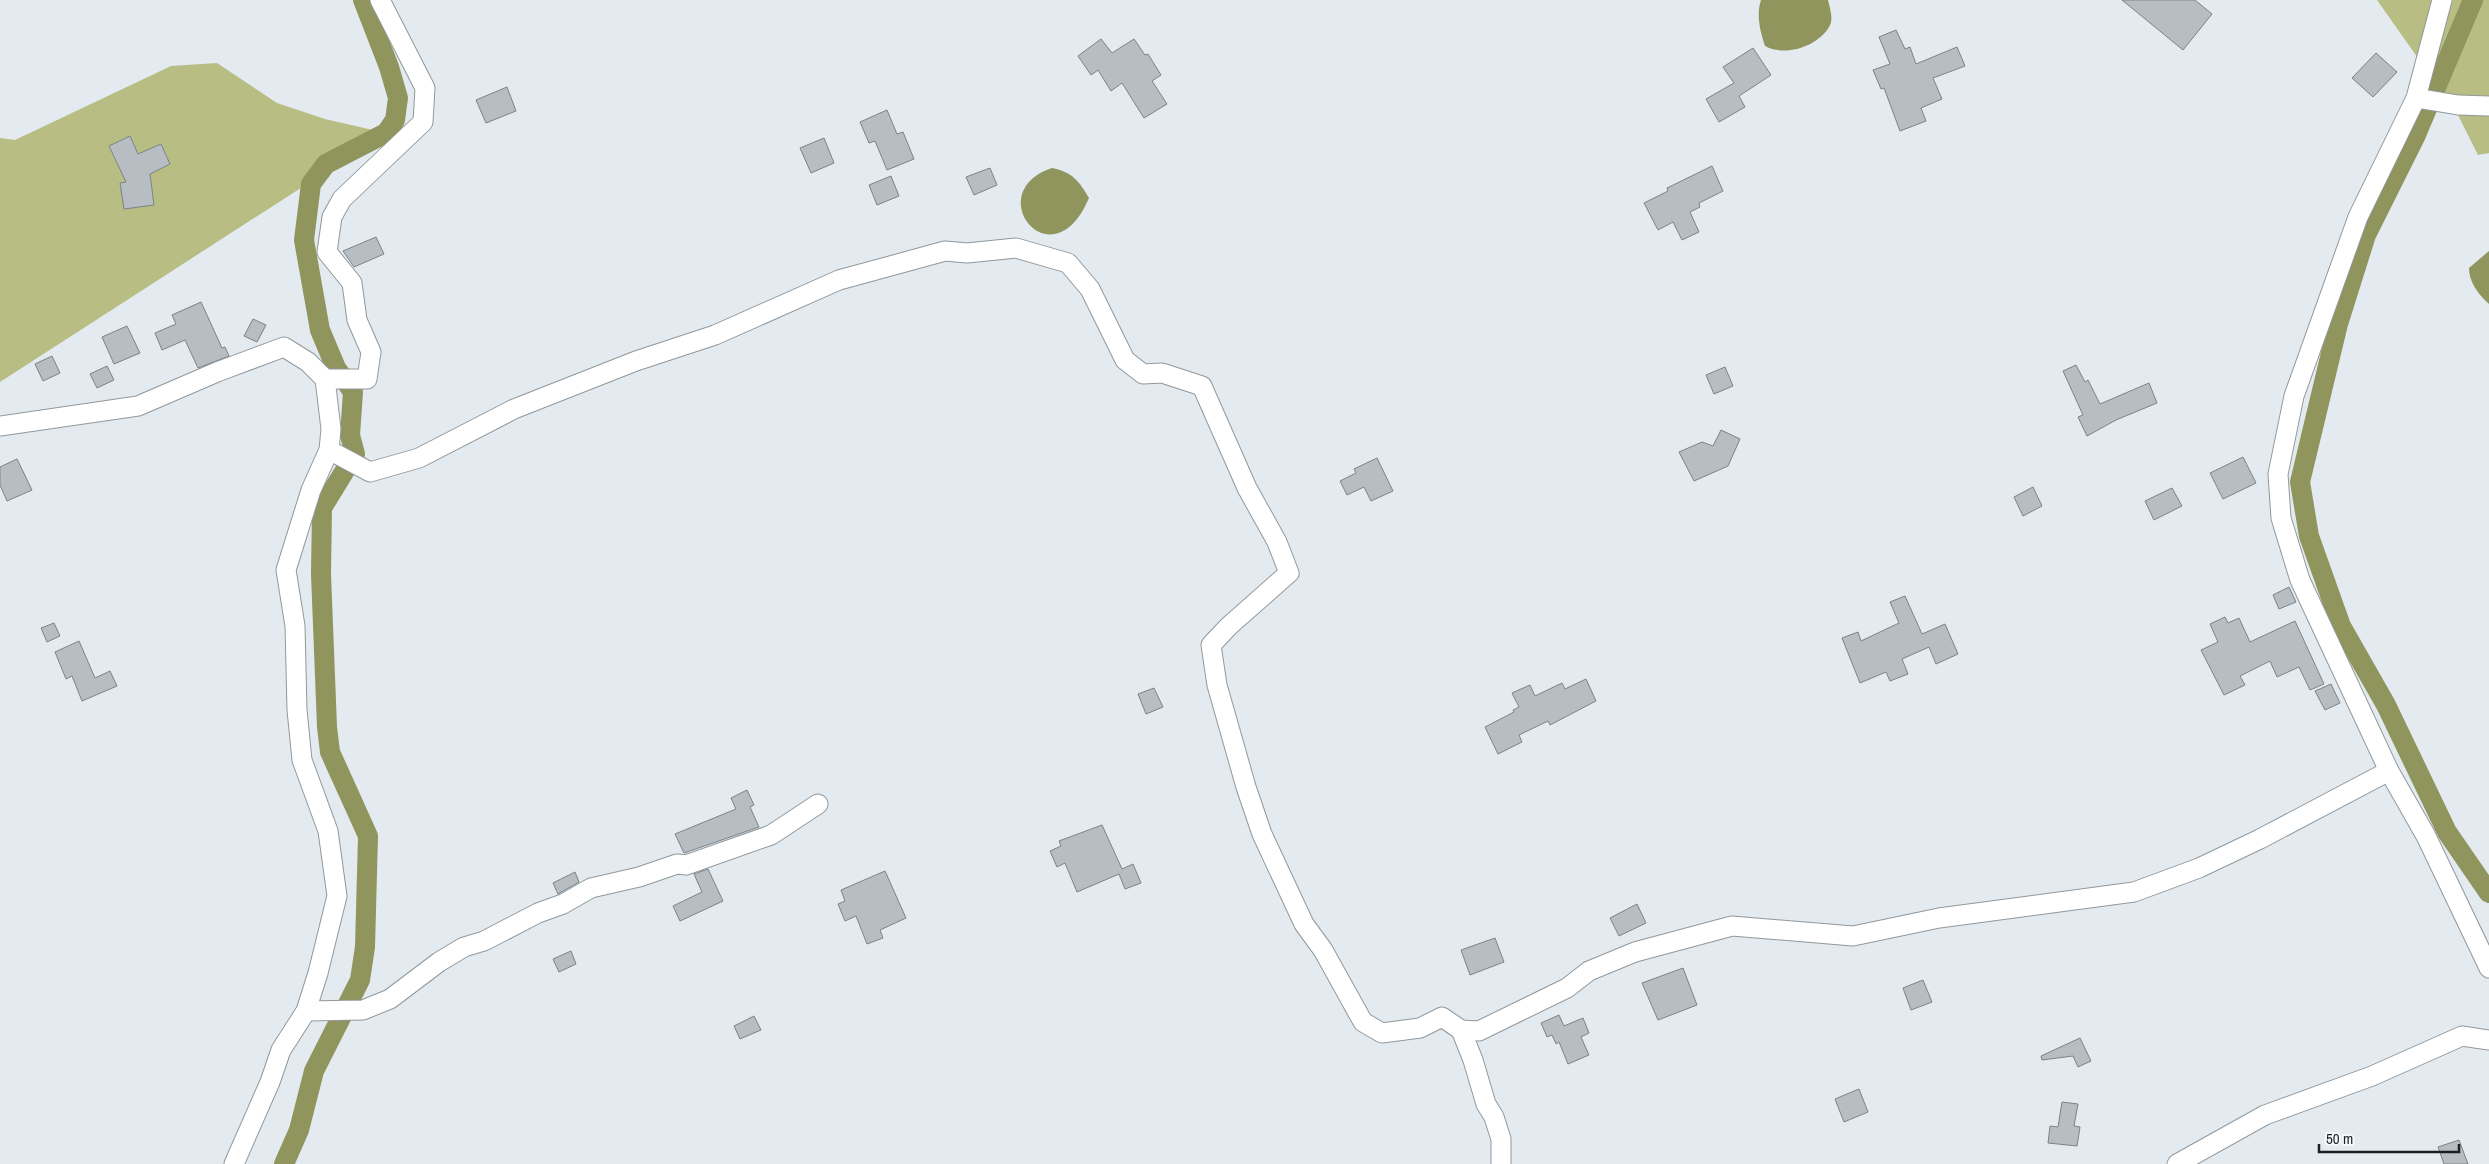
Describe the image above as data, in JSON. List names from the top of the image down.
{
  "scale_bar": "50 m"
}
